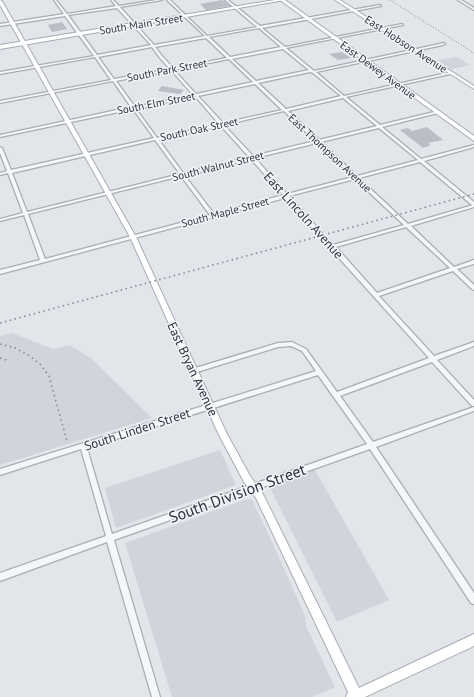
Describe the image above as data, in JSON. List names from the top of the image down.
{
  "streets": {
    "main road": ["South Main Street"],
    "street": [
      "East Hobson Avenue",
      "South Park Street",
      "East Dewey Avenue",
      "South Elm Street",
      "South Oak Street",
      "East Thompson Avenue",
      "South Walnut Street",
      "South Maple Street",
      "East Lincoln Avenue",
      "East Bryan Avenue",
      "South Linden Street",
      "South Division Street"
    ]
  },
  "crossings": [
    ["South Main Street", "East Dewey Avenue"],
    ["South Main Street", "East Thompson Avenue"],
    ["South Main Street", "East Lincoln Avenue"],
    ["South Main Street", "East Bryan Avenue"],
    ["East Hobson Avenue", "South Park Street"],
    ["East Hobson Avenue", "South Elm Street"],
    ["East Hobson Avenue", "South Oak Street"],
    ["South Park Street", "East Dewey Avenue"],
    ["South Park Street", "East Thompson Avenue"],
    ["South Park Street", "East Lincoln Avenue"],
    ["South Park Street", "East Bryan Avenue"],
    ["East Dewey Avenue", "South Elm Street"],
    ["East Dewey Avenue", "South Oak Street"],
    ["East Dewey Avenue", "South Walnut Street"],
    ["South Elm Street", "East Thompson Avenue"],
    ["South Elm Street", "East Lincoln Avenue"],
    ["South Elm Street", "East Bryan Avenue"],
    ["South Oak Street", "East Thompson Avenue"],
    ["South Oak Street", "East Lincoln Avenue"],
    ["South Oak Street", "East Bryan Avenue"],
    ["East Thompson Avenue", "South Walnut Street"],
    ["East Thompson Avenue", "South Maple Street"],
    ["South Walnut Street", "East Lincoln Avenue"],
    ["South Walnut Street", "East Bryan Avenue"],
    ["South Maple Street", "East Lincoln Avenue"],
    ["South Maple Street", "East Bryan Avenue"],
    ["East Bryan Avenue", "South Linden Street"],
    ["East Bryan Avenue", "South Division Street"]
  ]
}
